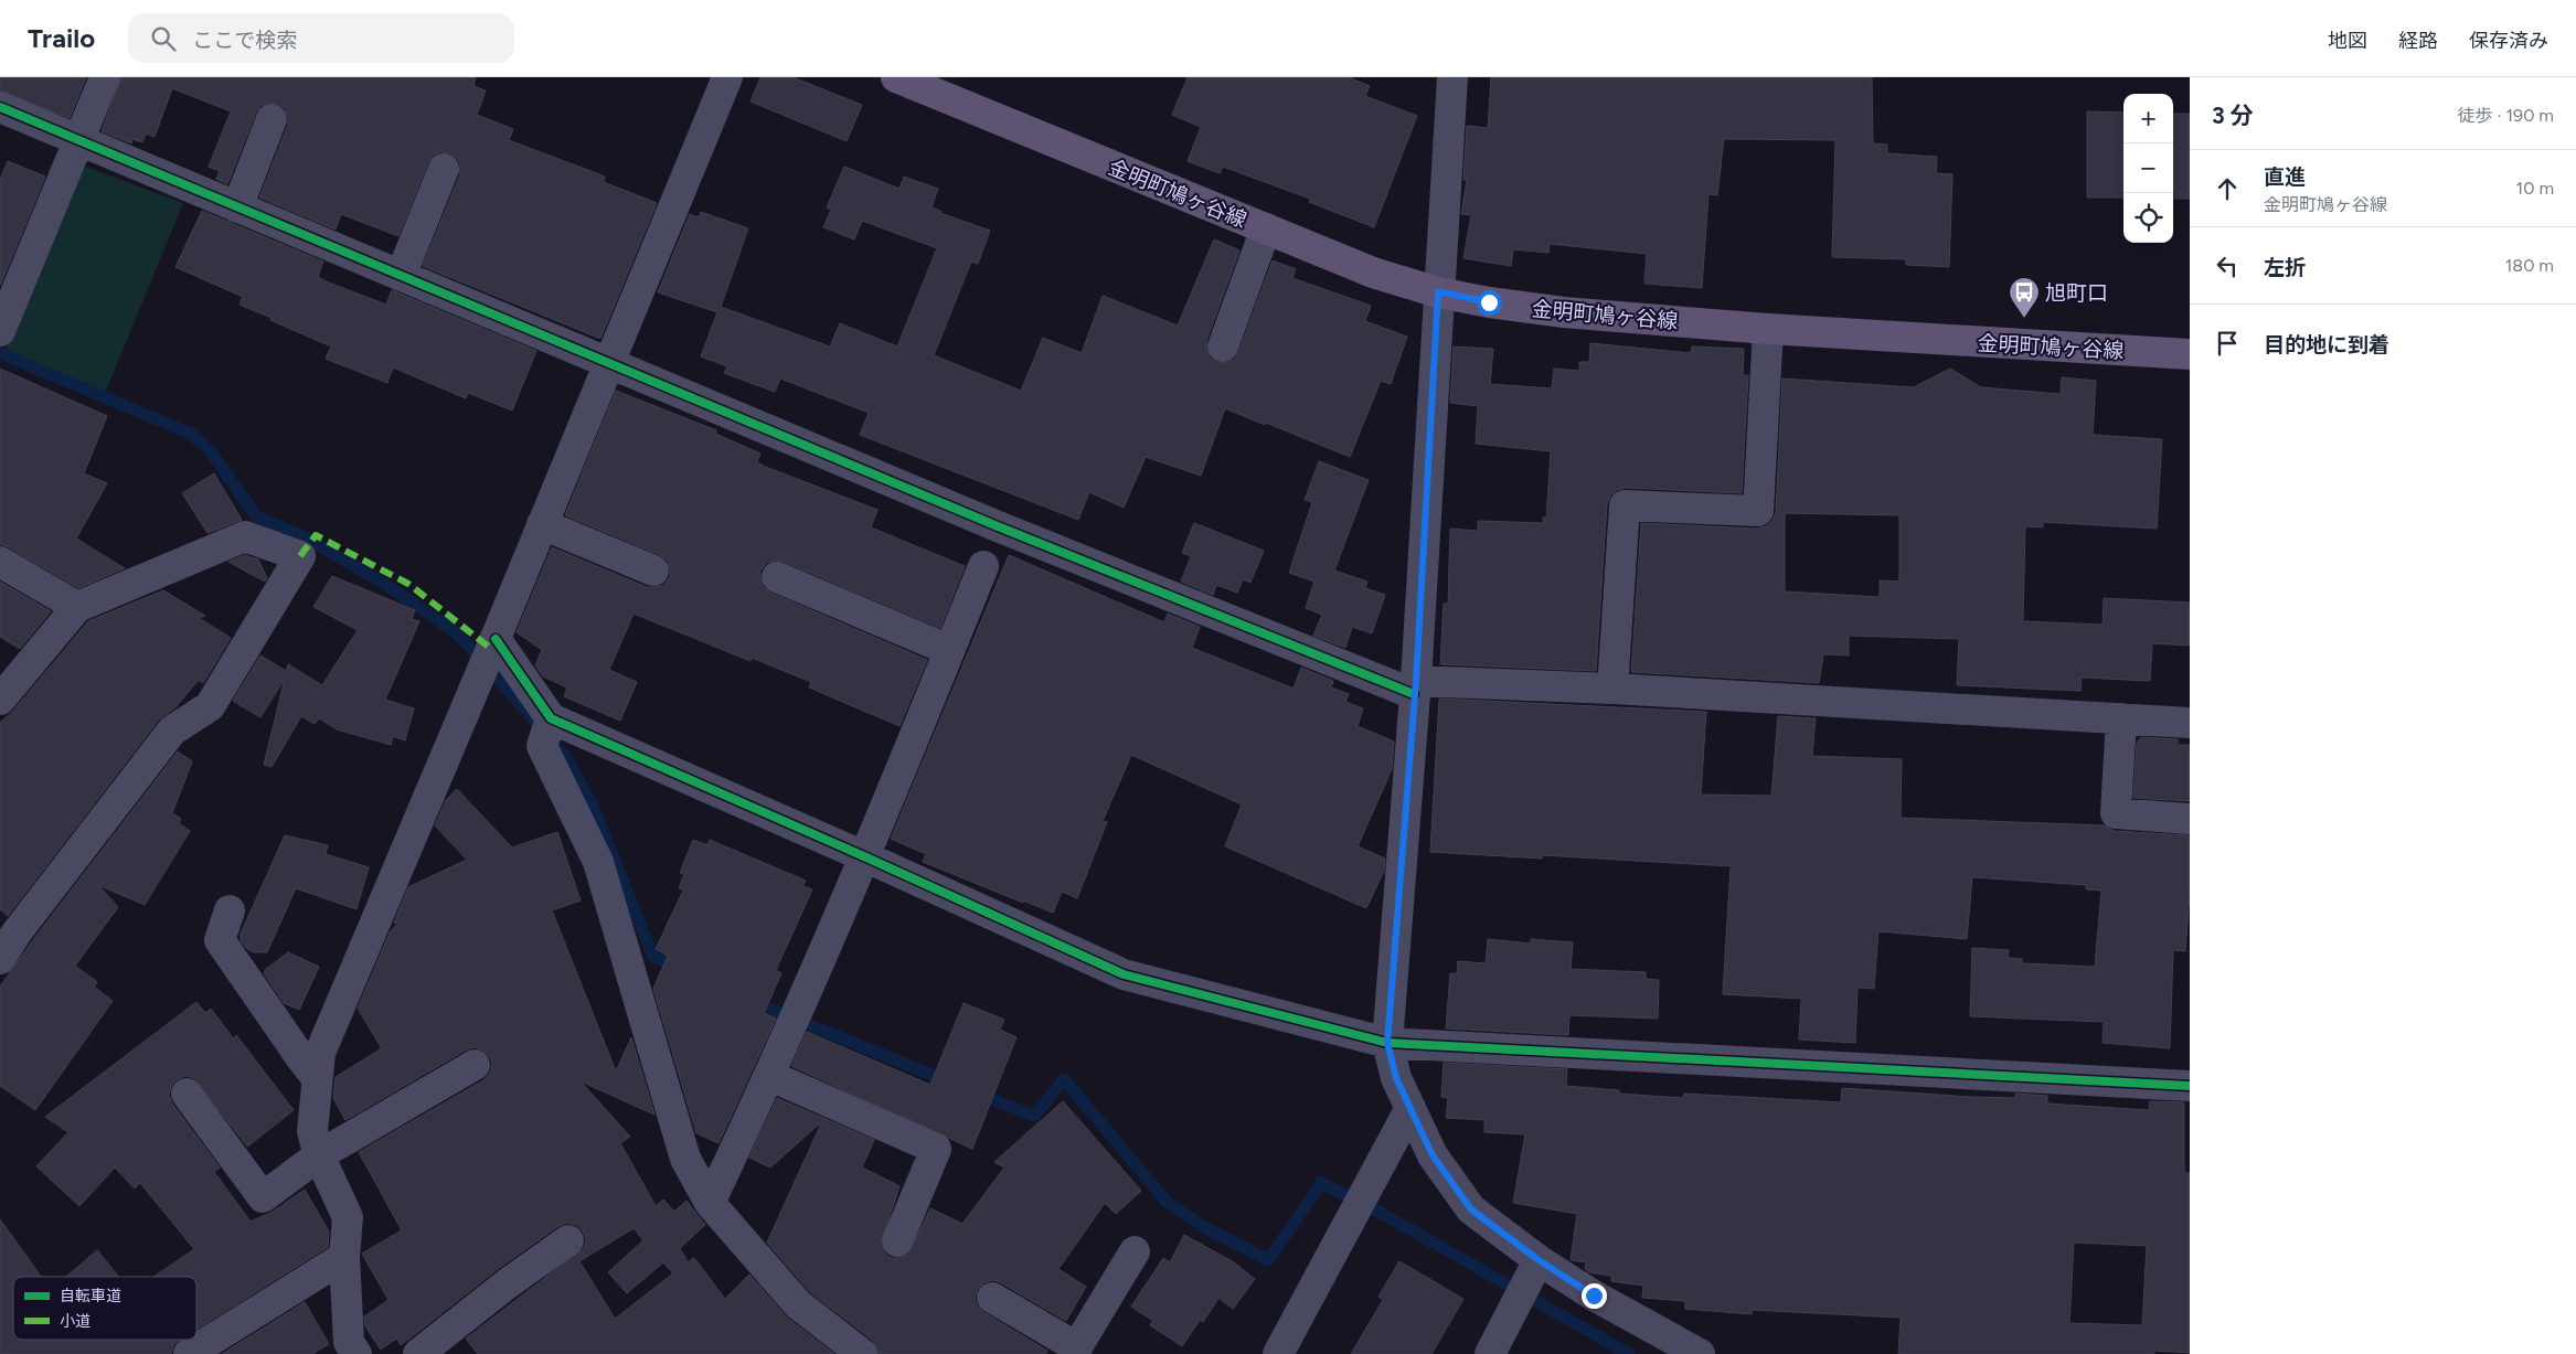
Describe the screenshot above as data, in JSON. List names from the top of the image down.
{
  "streets": {
    "main road": ["金明町鳩ヶ谷線"]
  },
  "places": {
    "bus stop": ["旭町口"]
  },
  "legend": ["自転車道", "小道"],
  "page": {
    "header": "Trailo",
    "search": "ここで検索",
    "nav": ["地図", "経路", "保存済み"],
    "heading": ["3 分", "徒歩 · 190 m"],
    "map_buttons": ["+", "−"],
    "list": [
      ["直進", "金明町鳩ヶ谷線", "10 m"],
      ["左折", "180 m"],
      "目的地に到着"
    ]
  }
}
